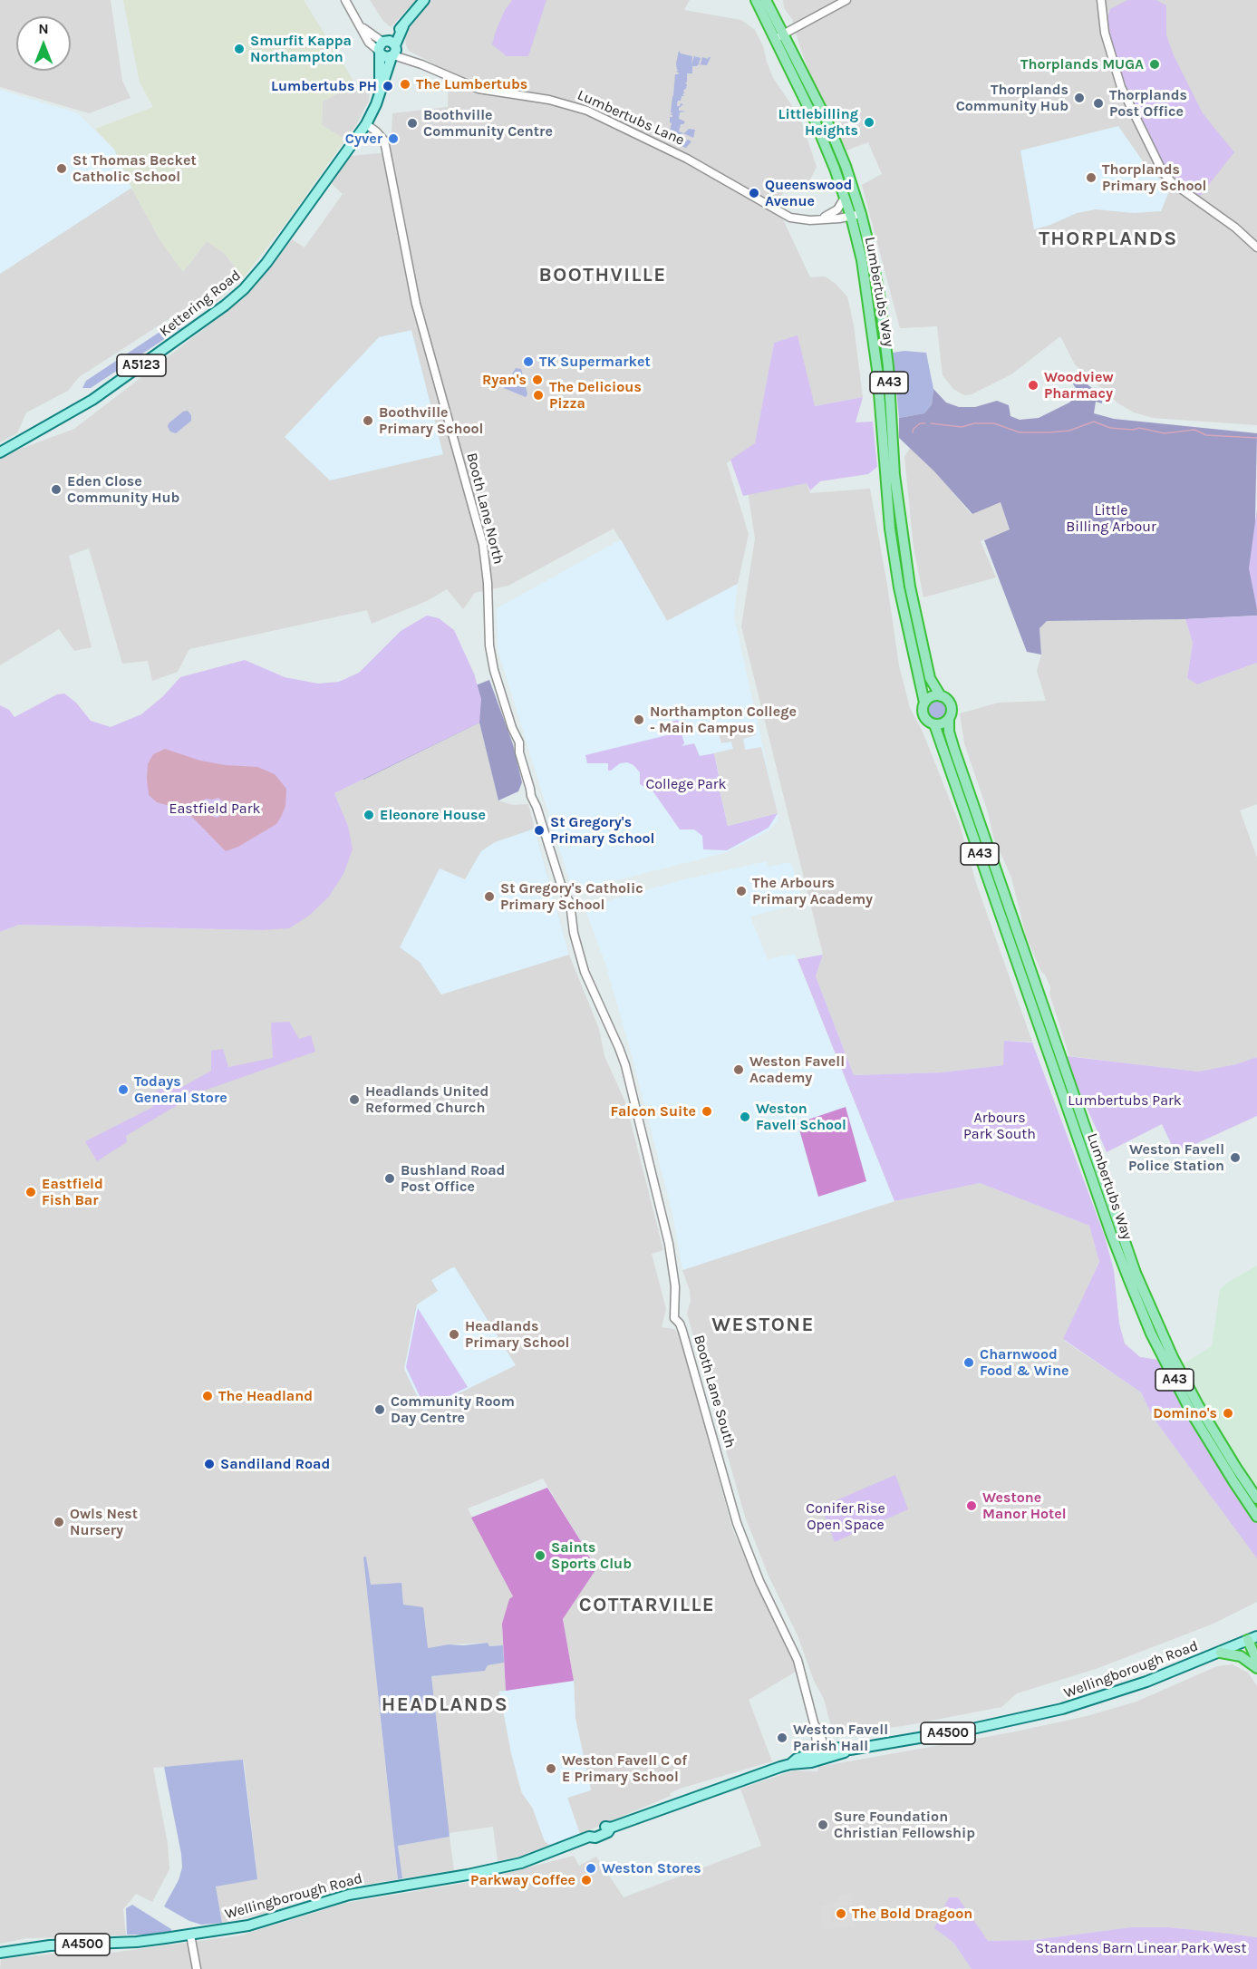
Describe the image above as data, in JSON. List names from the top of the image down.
{
  "streets": {
    "highway": ["Lumbertubs Way", "A43"],
    "main road": [
      "Kettering Road",
      "A5123",
      "Wellingborough Road",
      "A4500"
    ],
    "street": ["Lumbertubs Lane", "Booth Lane North", "Booth Lane South"]
  },
  "crossings": [
    ["Lumbertubs Lane", "Lumbertubs Way"],
    ["Lumbertubs Lane", "Kettering Road"],
    ["Lumbertubs Lane", "A5123"],
    ["Lumbertubs Way", "A43"],
    ["Kettering Road", "A5123"],
    ["Kettering Road", "Booth Lane North"],
    ["Booth Lane North", "Booth Lane South"],
    ["Booth Lane South", "Wellingborough Road"]
  ],
  "districts": [
    "THORPLANDS",
    "BOOTHVILLE",
    "WESTONE",
    "COTTARVILLE",
    "HEADLANDS"
  ],
  "parks": [
    "Little Billing Arbour",
    "College Park",
    "Eastfield Park",
    "Lumbertubs Park",
    "Arbours Park South",
    "Conifer Rise Open Space",
    "Standens Barn Linear Park West"
  ],
  "places": [
    "Smurfit Kappa Northampton",
    "Thorplands MUGA",
    "The Lumbertubs",
    "Lumbertubs PH",
    "Thorplands Community Hub",
    "Thorplands Post Office",
    "Littlebilling Heights",
    "Boothville Community Centre",
    "Cyver",
    "St Thomas Becket Catholic School",
    "Thorplands Primary School",
    "Queenswood Avenue",
    "TK Supermarket",
    "Ryan's",
    "Woodview Pharmacy",
    "The Delicious Pizza",
    "Boothville Primary School",
    "Eden Close Community Hub",
    "Northampton College - Main Campus",
    "Eleonore House",
    "St Gregory's Primary School",
    "The Arbours Primary Academy",
    "St Gregory's Catholic Primary School",
    "Weston Favell Academy",
    "Todays General Store",
    "Headlands United Reformed Church",
    "Falcon Suite",
    "Weston Favell School",
    "Weston Favell Police Station",
    "Bushland Road Post Office",
    "Eastfield Fish Bar",
    "Headlands Primary School",
    "Charnwood Food & Wine",
    "The Headland",
    "Community Room Day Centre",
    "Domino's",
    "Sandiland Road",
    "Westone Manor Hotel",
    "Owls Nest Nursery",
    "Saints Sports Club",
    "Weston Favell Parish Hall",
    "Weston Favell C of E Primary School",
    "Sure Foundation Christian Fellowship",
    "Weston Stores",
    "Parkway Coffee",
    "The Bold Dragoon"
  ],
  "north": "top"
}
